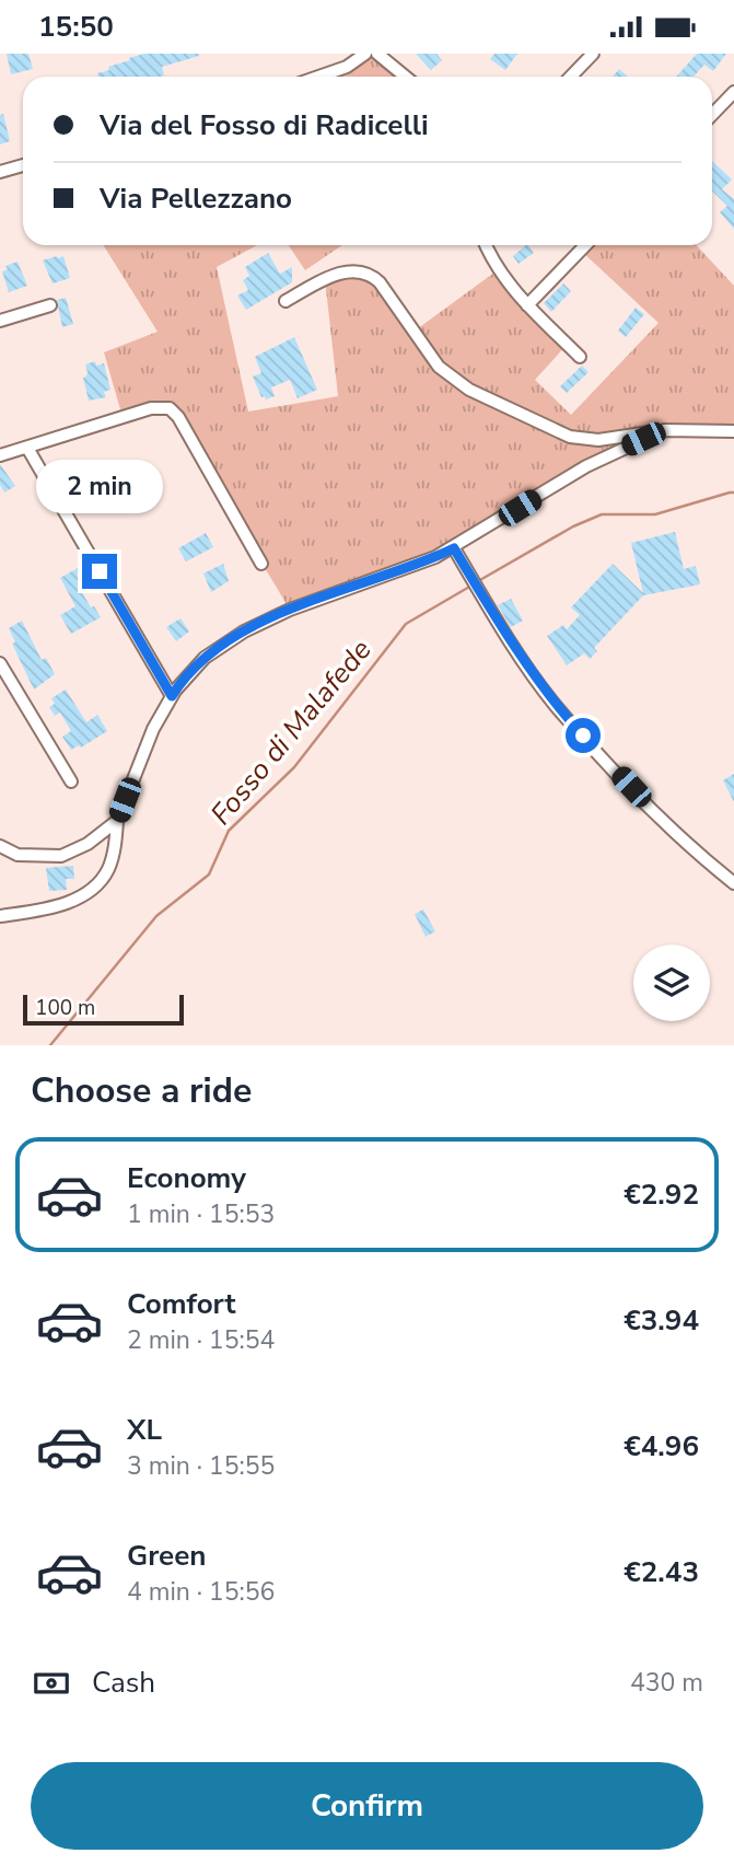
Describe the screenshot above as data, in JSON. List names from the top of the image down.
{
  "water": ["Fosso di Malafede"],
  "scale_bar": "100 m",
  "page": {
    "status": "15:50",
    "banner": ["Via del Fosso di Radicelli", "Via Pellezzano"],
    "bubble": "2 min",
    "scale": "100 m",
    "heading": "Choose a ride",
    "list": [
      {
        "name": "Economy",
        "note": "1 min · 15:53",
        "value": "€2.92"
      },
      {
        "name": "Comfort",
        "note": "2 min · 15:54",
        "value": "€3.94"
      },
      {
        "name": "XL",
        "note": "3 min · 15:55",
        "value": "€4.96"
      },
      {
        "name": "Green",
        "note": "4 min · 15:56",
        "value": "€2.43"
      }
    ],
    "pay": ["Cash", "430 m"],
    "buttons": "Confirm"
  }
}
